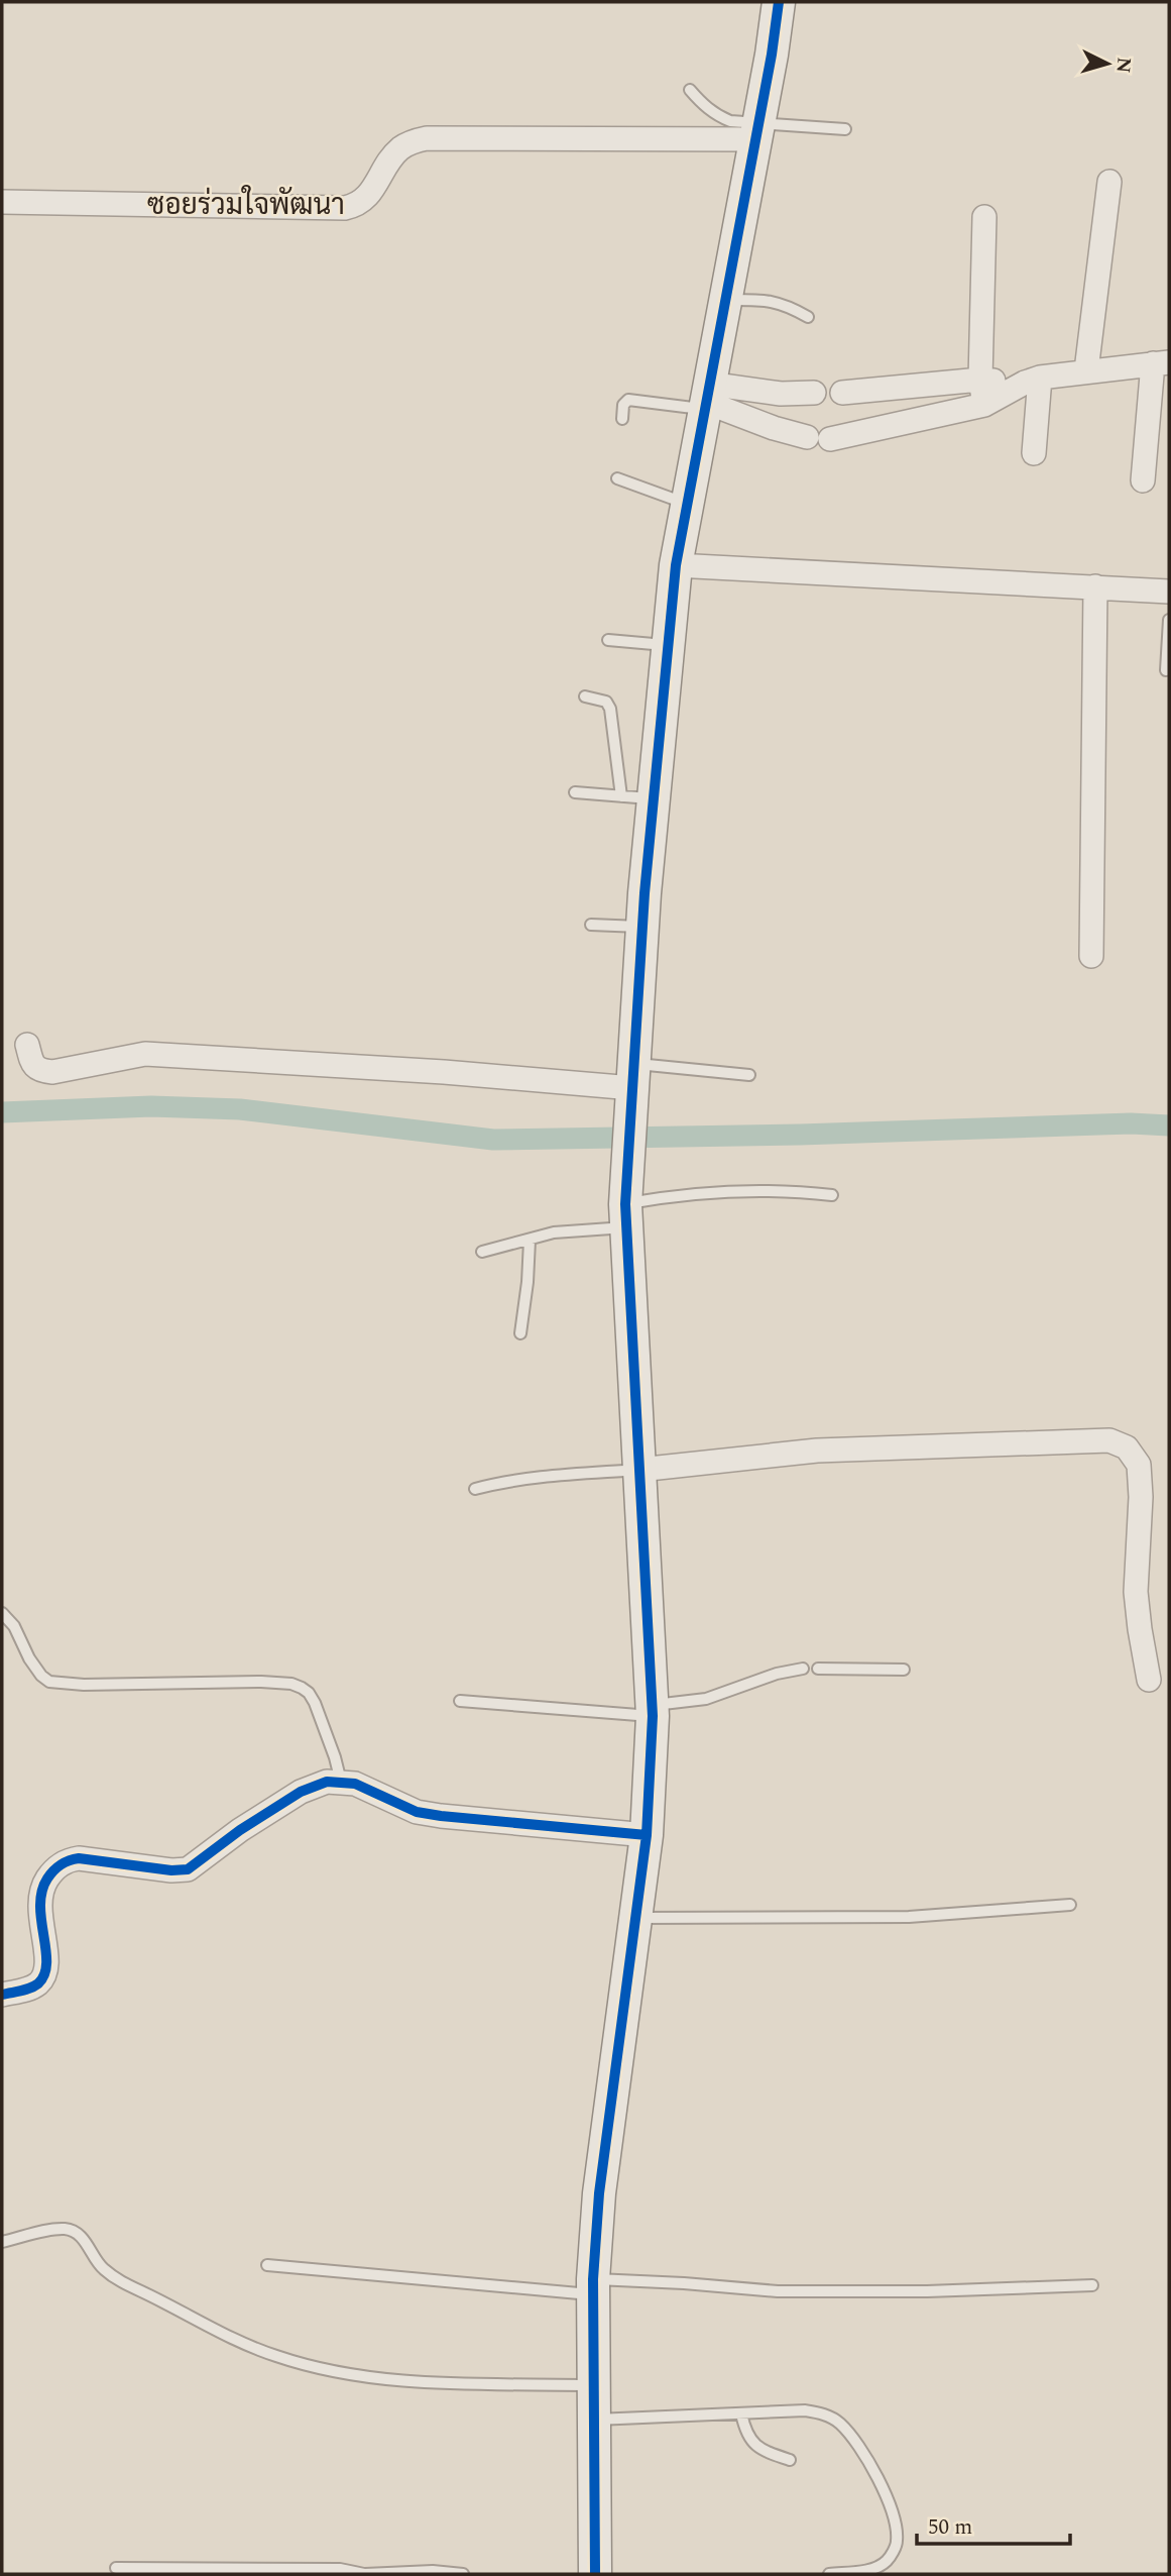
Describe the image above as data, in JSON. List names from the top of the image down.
{
  "streets": {
    "street": ["ซอยร่วมใจพัฒนา"]
  },
  "scale_bar": "50 m",
  "north": "right"
}
